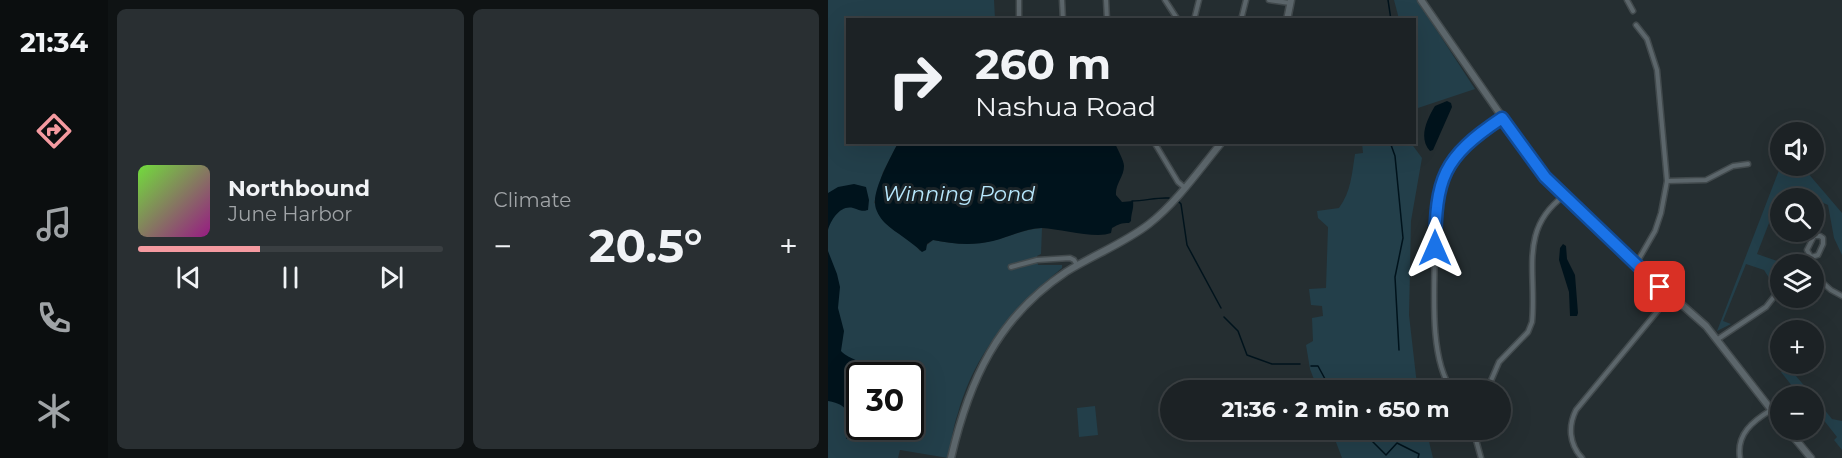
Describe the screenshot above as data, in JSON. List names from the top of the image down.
{
  "water": ["Winning Pond"],
  "page": {
    "tabs": "21:34",
    "tile": "Climate",
    "turn": ["260 m", "Nashua Road"],
    "map_buttons": ["+", "−"],
    "song": ["Northbound", "June Harbor"],
    "heat": ["−", "20.5°", "+"],
    "limit": "30",
    "trip": "21:36 · 2 min · 650 m"
  }
}
